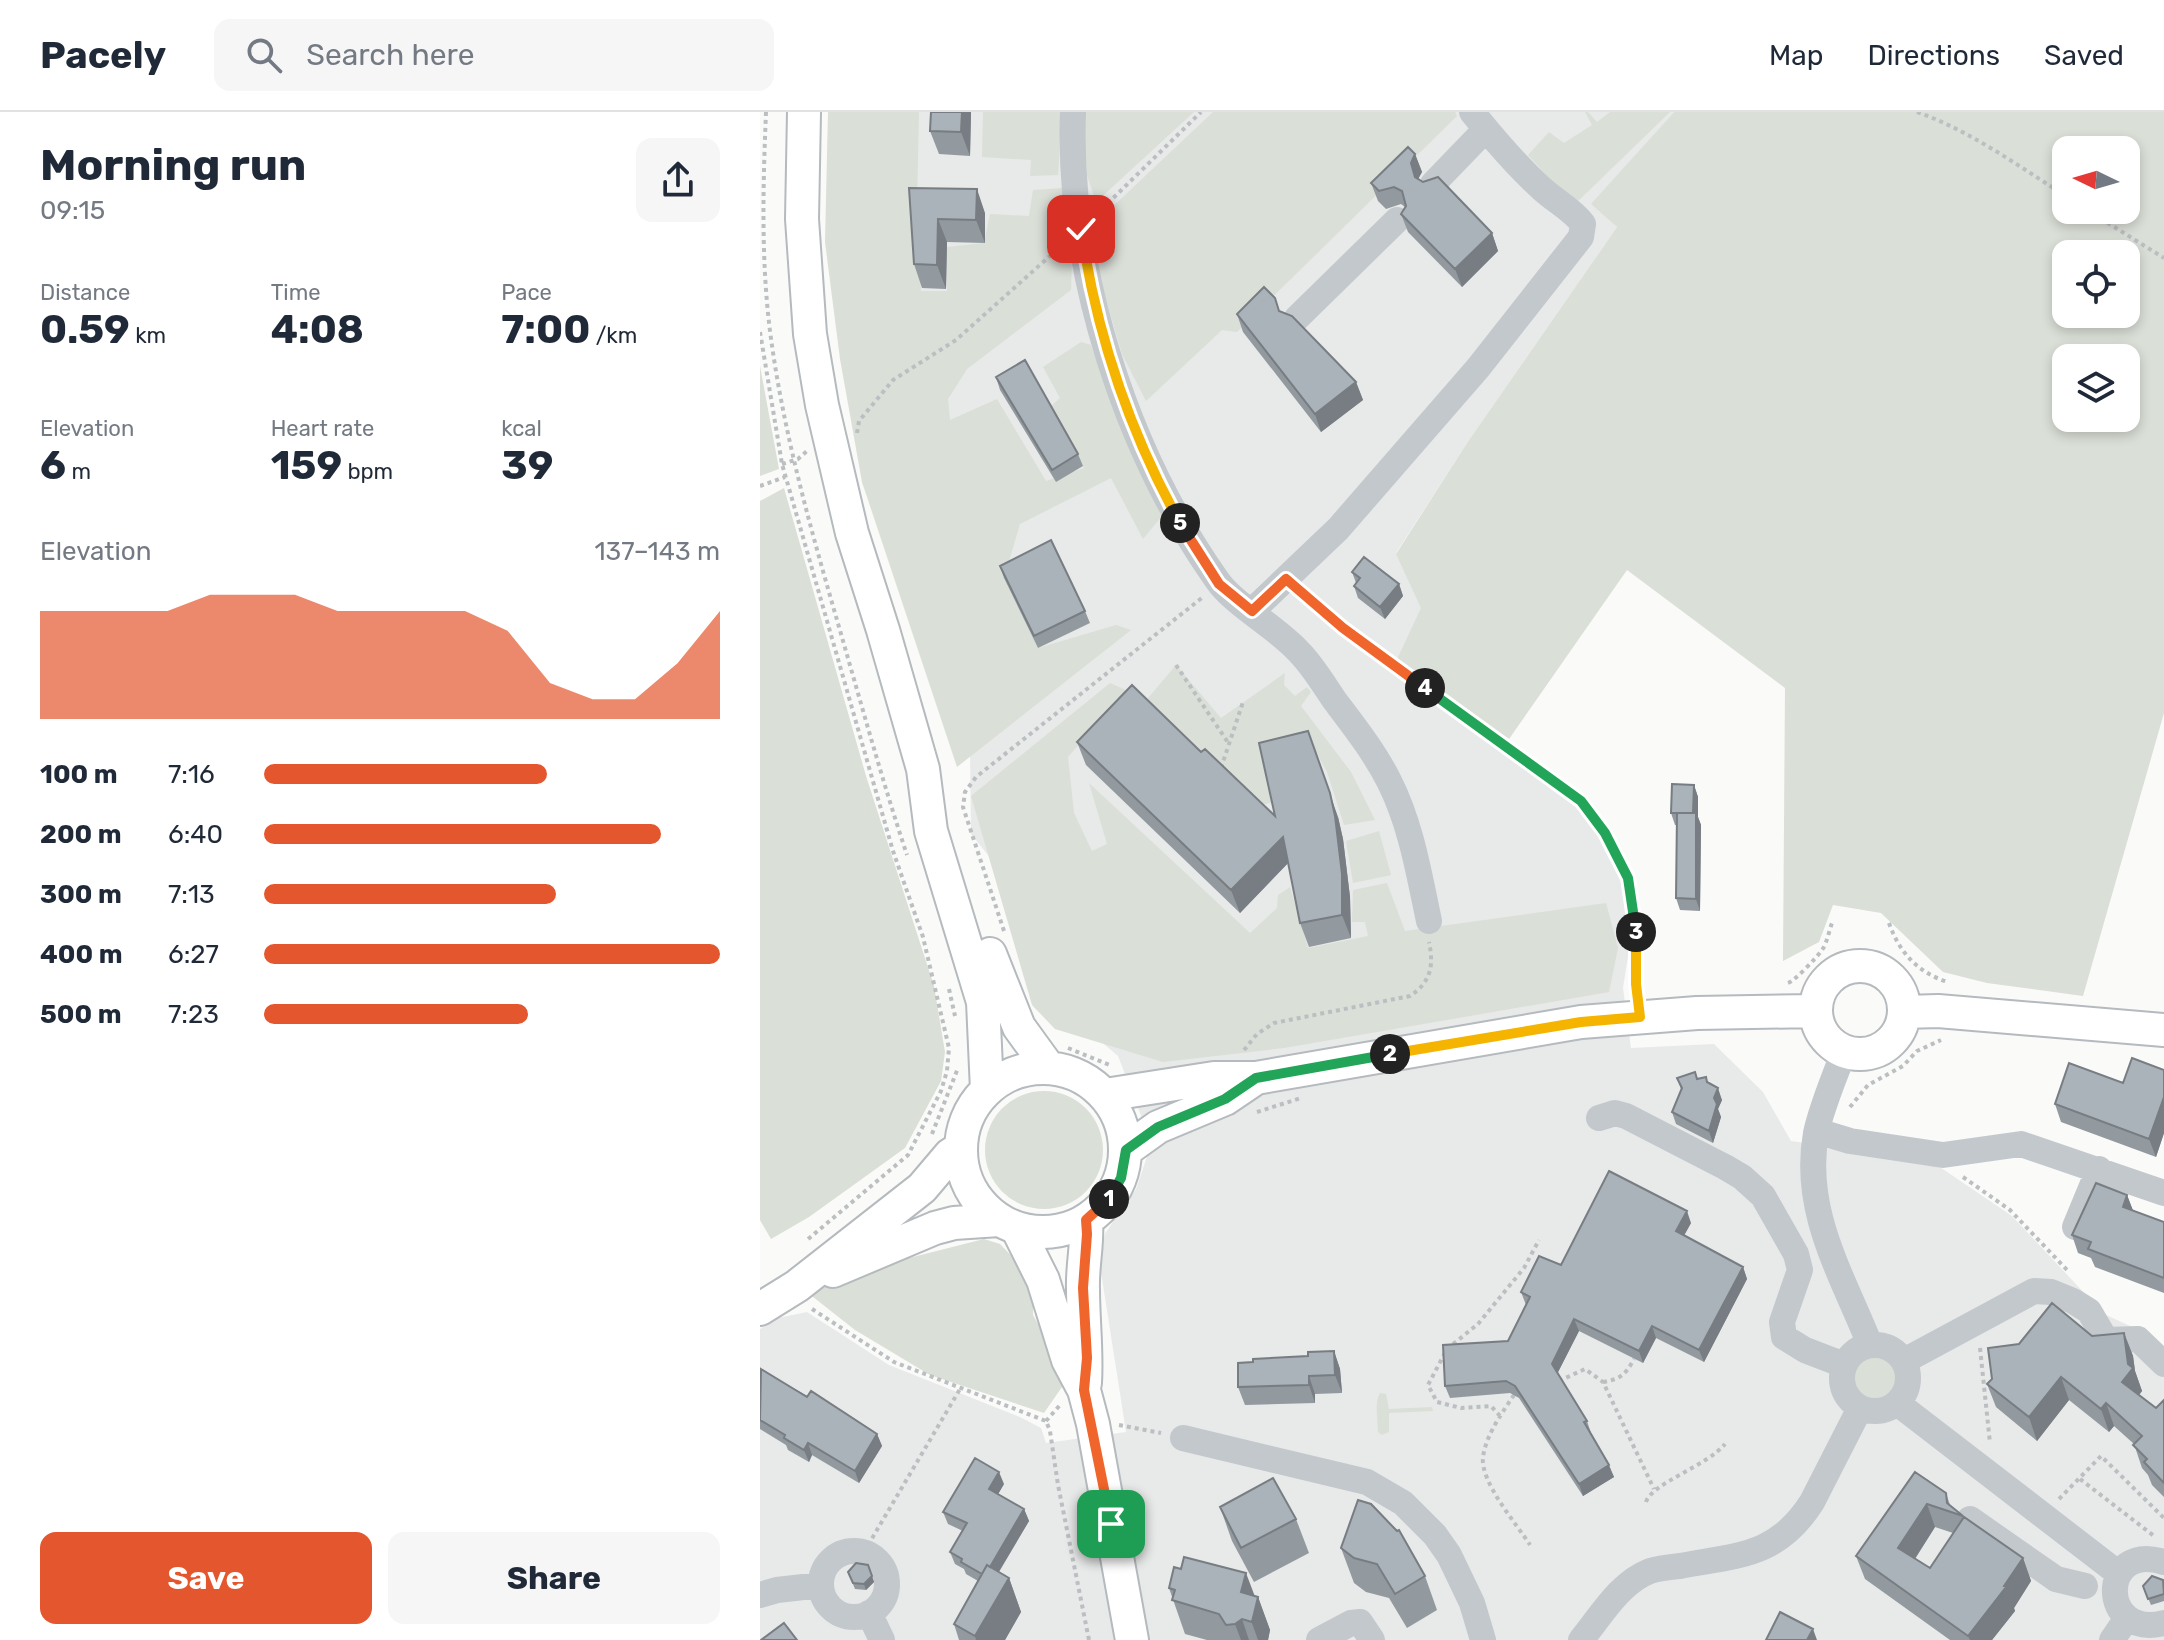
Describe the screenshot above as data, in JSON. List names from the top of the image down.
{
  "north": "left",
  "page": {
    "header": "Pacely",
    "search": "Search here",
    "nav": ["Map", "Directions", "Saved"],
    "heading": ["Morning run", "09:15"],
    "stats": [
      ["Distance", "0.59 km"],
      ["Time", "4:08"],
      ["Pace", "7:00 /km"],
      ["Elevation", "6 m"],
      ["Heart rate", "159 bpm"],
      ["kcal", "39"]
    ],
    "pins": [
      "5",
      "4",
      "3",
      "2",
      "1"
    ],
    "chart": ["Elevation", "137–143 m"],
    "list": [
      {
        "name": "100 m",
        "note": "7:16"
      },
      {
        "name": "200 m",
        "note": "6:40"
      },
      {
        "name": "300 m",
        "note": "7:13"
      },
      {
        "name": "400 m",
        "note": "6:27"
      },
      {
        "name": "500 m",
        "note": "7:23"
      }
    ],
    "buttons": ["Save", "Share"]
  }
}
